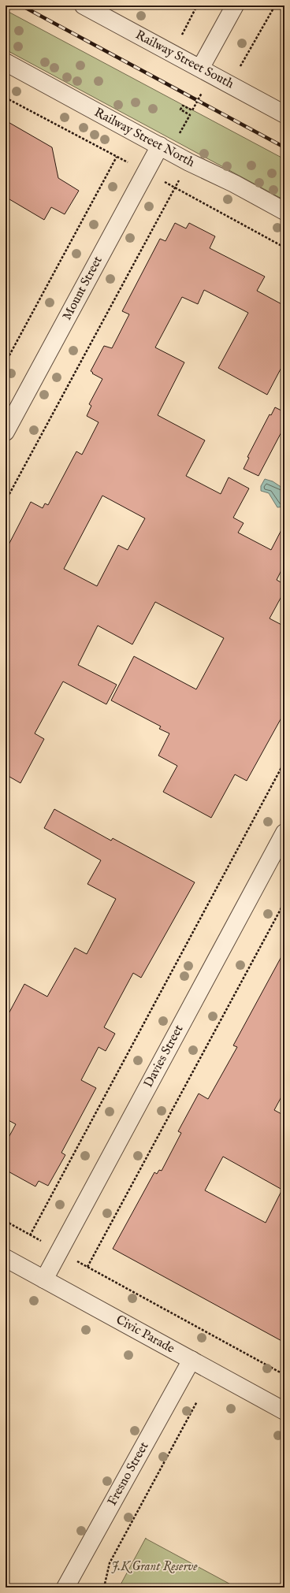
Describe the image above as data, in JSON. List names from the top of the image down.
{
  "streets": {
    "street": [
      "Railway Street South",
      "Railway Street North",
      "Mount Street",
      "Davies Street",
      "Civic Parade",
      "Fresno Street"
    ]
  },
  "crossings": [
    ["Railway Street North", "Mount Street"],
    ["Davies Street", "Civic Parade"],
    ["Civic Parade", "Fresno Street"]
  ],
  "parks": ["J.K Grant Reserve"]
}
